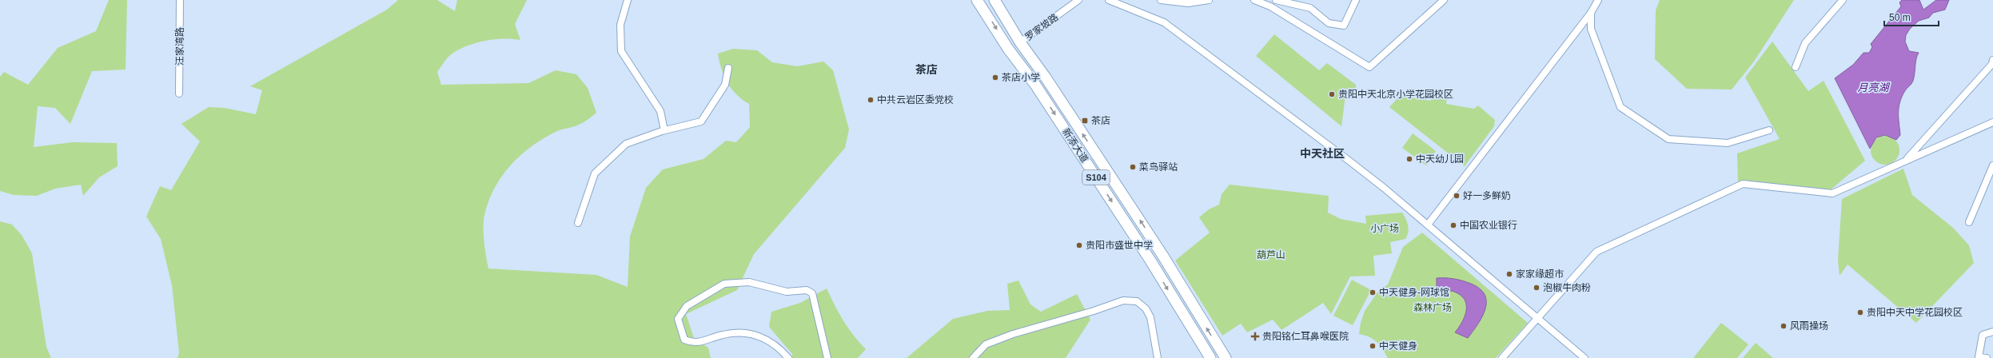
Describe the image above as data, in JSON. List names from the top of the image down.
{
  "streets": {
    "main road": ["新添大道", "S104"],
    "street": ["罗家坡路", "汪家湾路"]
  },
  "crossings": [
    ["罗家坡路", "新添大道"]
  ],
  "districts": ["茶店", "中天社区"],
  "water": ["月亮湖"],
  "parks": ["小广场", "葫芦山", "森林广场"],
  "places": {
    "other": [
      "茶店小学",
      "贵阳中天北京小学花园校区",
      "中共云岩区委党校",
      "中天幼儿园",
      "菜鸟驿站",
      "好一多鲜奶",
      "中国农业银行",
      "贵阳市盛世中学",
      "家家缘超市",
      "泡椒牛肉粉",
      "中天健身-网球馆",
      "贵阳中天中学花园校区",
      "风雨操场",
      "中天健身"
    ],
    "transit": ["茶店"],
    "health": ["贵阳铭仁耳鼻喉医院"]
  },
  "scale_bar": "50 m"
}
